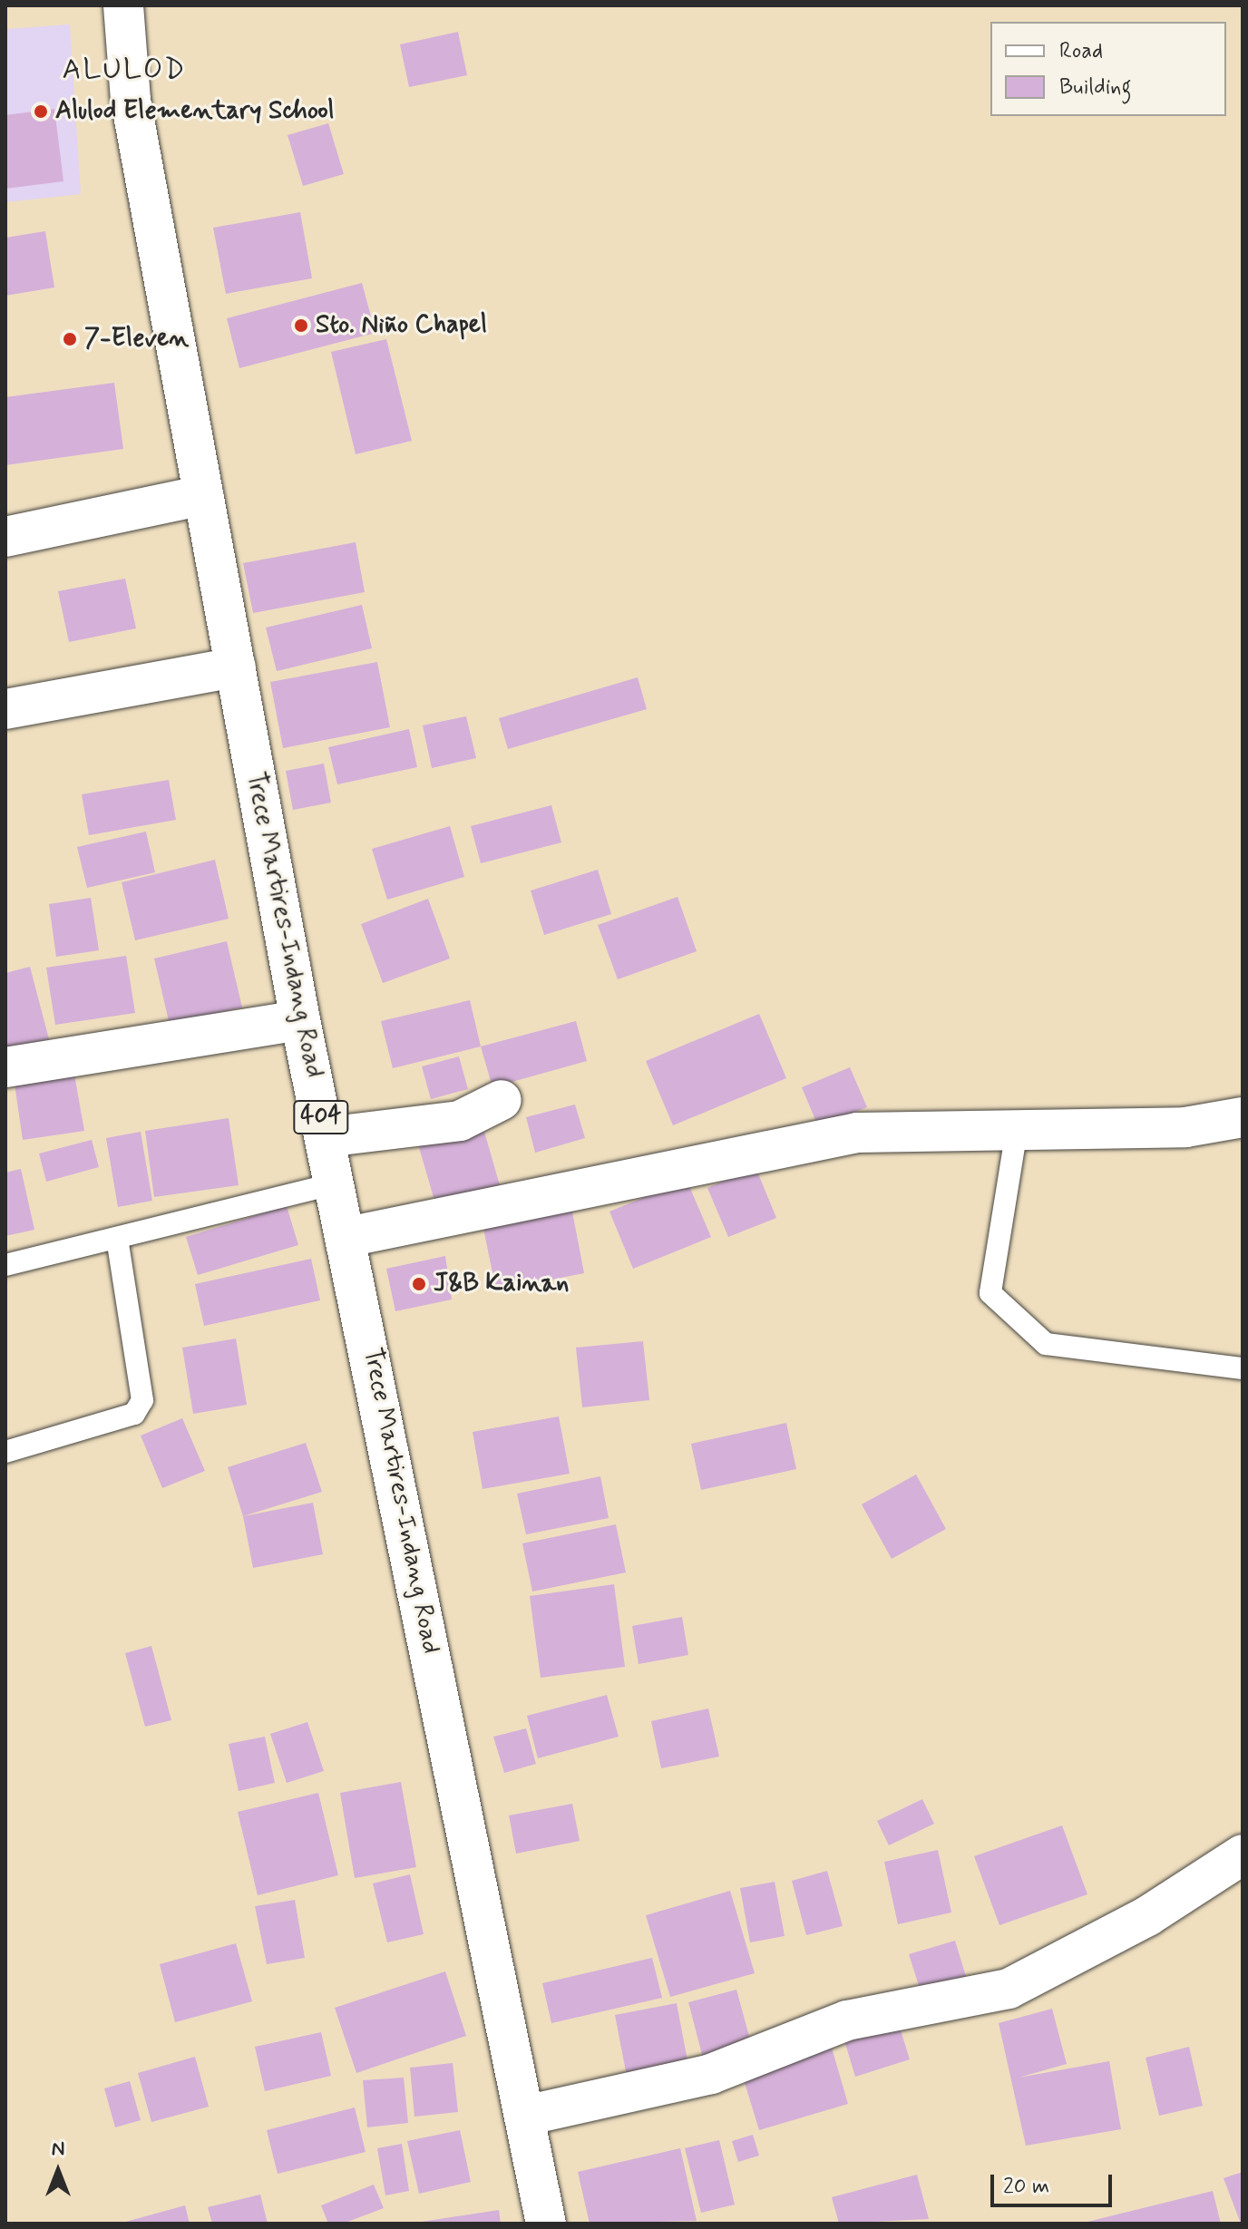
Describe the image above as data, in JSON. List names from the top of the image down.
{
  "streets": {
    "street": ["Trece Martires-Indang Road", "404"]
  },
  "districts": ["ALULOD"],
  "places": [
    "Alulod Elementary School",
    "Sto. Niño Chapel",
    "7-Eleven",
    "J&B Kainan"
  ],
  "legend": ["Road", "Building"],
  "scale_bar": "20 m",
  "north": "top"
}
